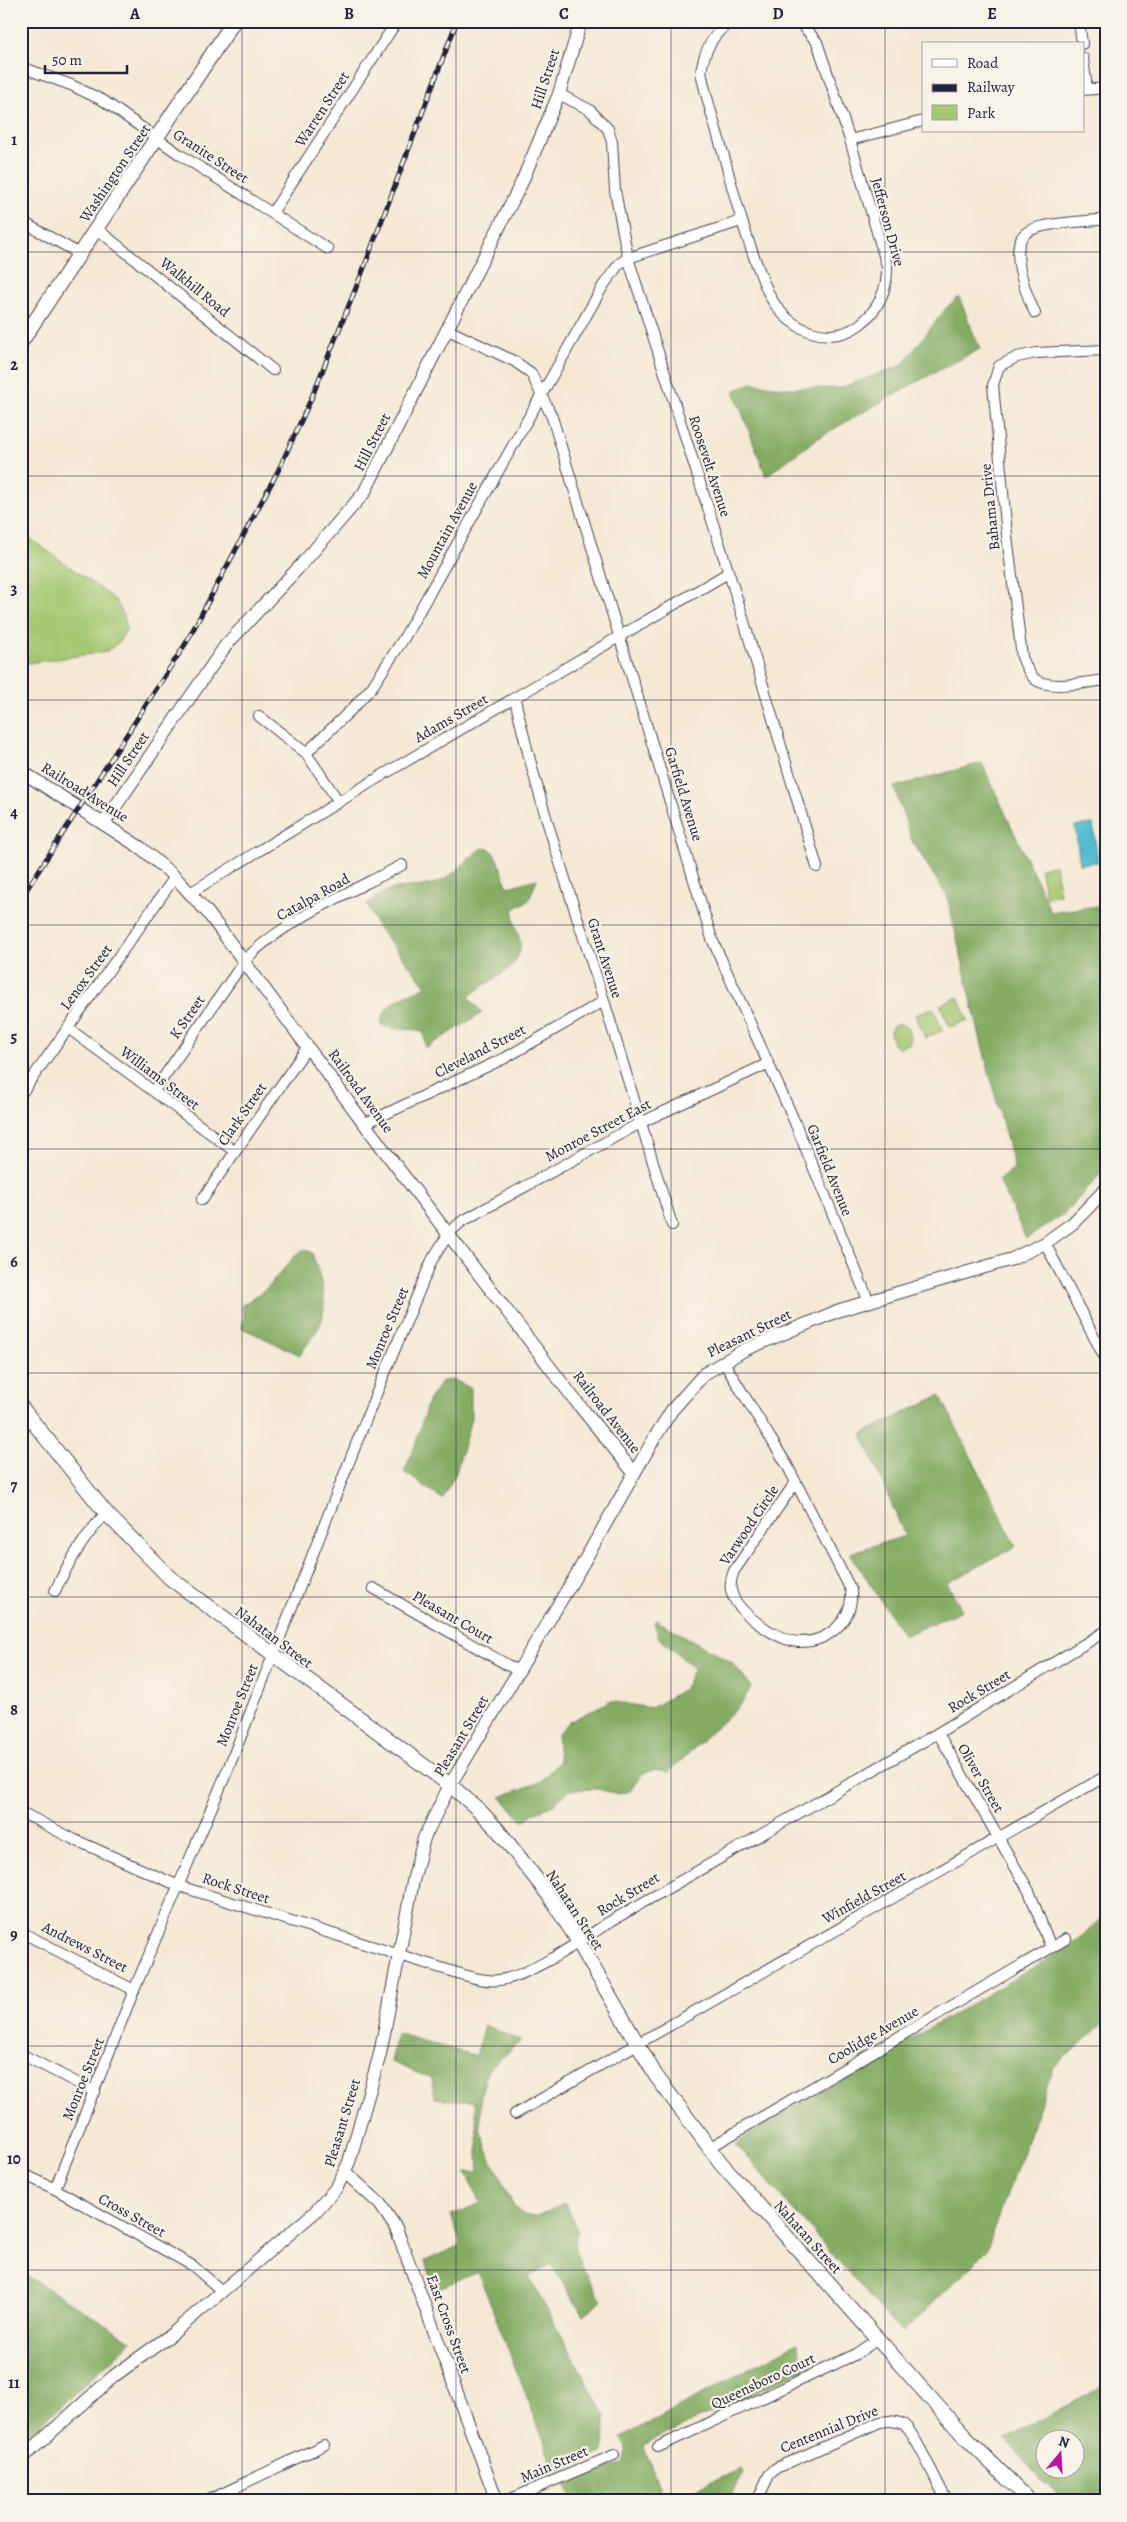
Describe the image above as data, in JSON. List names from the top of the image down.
{
  "streets": {
    "main road": ["Washington Street", "Nahatan Street"],
    "street": [
      "Hill Street",
      "Warren Street",
      "Granite Street",
      "Jefferson Drive",
      "Walkhill Road",
      "Roosevelt Avenue",
      "Bahama Drive",
      "Mountain Avenue",
      "Adams Street",
      "Railroad Avenue",
      "Garfield Avenue",
      "Catalpa Road",
      "Grant Avenue",
      "Lenox Street",
      "K Street",
      "Cleveland Street",
      "Williams Street",
      "Clark Street",
      "Monroe Street East",
      "Monroe Street",
      "Pleasant Street",
      "Varwood Circle",
      "Pleasant Court",
      "Rock Street",
      "Oliver Street",
      "Winfield Street",
      "Andrews Street",
      "Coolidge Avenue",
      "Cross Street",
      "East Cross Street",
      "Queensboro Court",
      "Centennial Drive",
      "Main Street"
    ]
  },
  "crossings": [
    ["Hill Street", "Roosevelt Avenue"],
    ["Hill Street", "Railroad Avenue"],
    ["Hill Street", "Garfield Avenue"],
    ["Warren Street", "Granite Street"],
    ["Granite Street", "Washington Street"],
    ["Washington Street", "Walkhill Road"],
    ["Roosevelt Avenue", "Mountain Avenue"],
    ["Roosevelt Avenue", "Adams Street"],
    ["Mountain Avenue", "Garfield Avenue"],
    ["Adams Street", "Railroad Avenue"],
    ["Adams Street", "Garfield Avenue"],
    ["Adams Street", "Grant Avenue"],
    ["Railroad Avenue", "Catalpa Road"],
    ["Railroad Avenue", "Lenox Street"],
    ["Railroad Avenue", "K Street"],
    ["Railroad Avenue", "Cleveland Street"],
    ["Railroad Avenue", "Clark Street"],
    ["Railroad Avenue", "Monroe Street East"],
    ["Railroad Avenue", "Monroe Street"],
    ["Railroad Avenue", "Pleasant Street"],
    ["Garfield Avenue", "Monroe Street East"],
    ["Garfield Avenue", "Pleasant Street"],
    ["Catalpa Road", "K Street"],
    ["Grant Avenue", "Cleveland Street"],
    ["Grant Avenue", "Monroe Street East"],
    ["Lenox Street", "Williams Street"],
    ["K Street", "Williams Street"],
    ["Williams Street", "Clark Street"],
    ["Monroe Street East", "Monroe Street"],
    ["Monroe Street", "Nahatan Street"],
    ["Monroe Street", "Rock Street"],
    ["Monroe Street", "Andrews Street"],
    ["Monroe Street", "Cross Street"],
    ["Pleasant Street", "Varwood Circle"],
    ["Pleasant Street", "Pleasant Court"],
    ["Pleasant Street", "Nahatan Street"],
    ["Pleasant Street", "Rock Street"],
    ["Pleasant Street", "Cross Street"],
    ["Pleasant Street", "East Cross Street"],
    ["Nahatan Street", "Rock Street"],
    ["Nahatan Street", "Winfield Street"],
    ["Nahatan Street", "Coolidge Avenue"],
    ["Nahatan Street", "Queensboro Court"],
    ["Rock Street", "Oliver Street"],
    ["Oliver Street", "Winfield Street"]
  ],
  "legend": ["Road", "Railway", "Park"],
  "scale_bar": "50 m",
  "north": "top",
  "grid": {
    "columns": [
      "A",
      "B",
      "C",
      "D",
      "E"
    ],
    "rows": [
      "1",
      "2",
      "3",
      "4",
      "5",
      "6",
      "7",
      "8",
      "9",
      "10",
      "11"
    ]
  }
}
